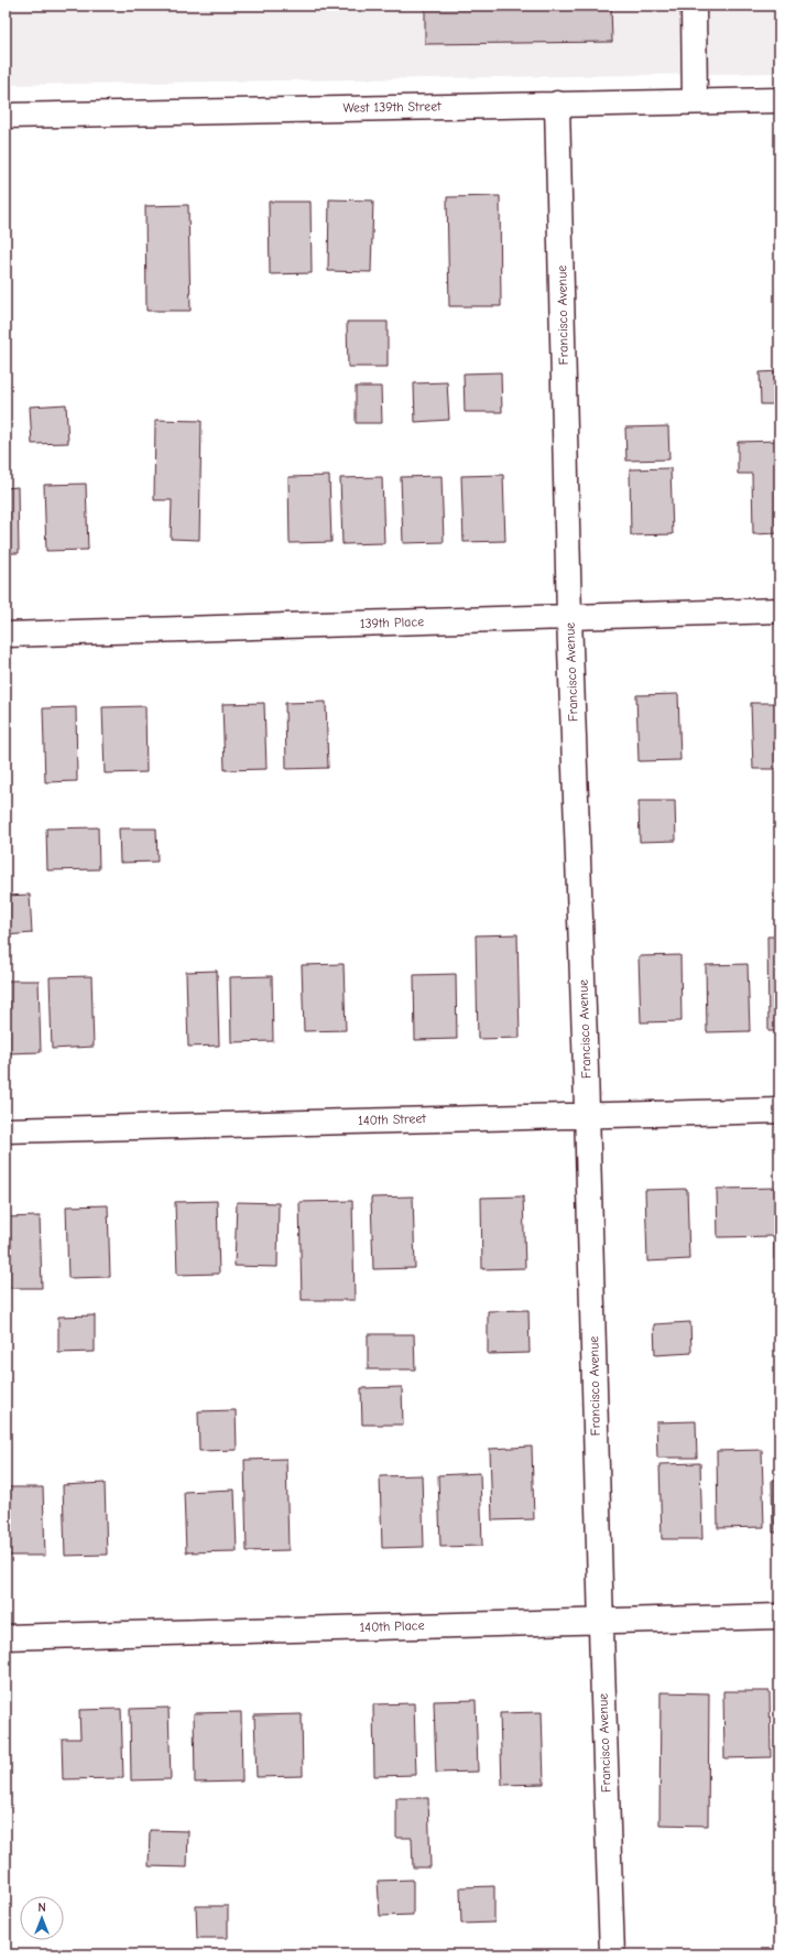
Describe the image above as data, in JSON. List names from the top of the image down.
{
  "streets": {
    "street": [
      "West 139th Street",
      "Francisco Avenue",
      "139th Place",
      "140th Street",
      "140th Place"
    ]
  },
  "crossings": [
    ["West 139th Street", "Francisco Avenue"],
    ["Francisco Avenue", "139th Place"],
    ["Francisco Avenue", "140th Street"],
    ["Francisco Avenue", "140th Place"]
  ],
  "north": "top"
}
